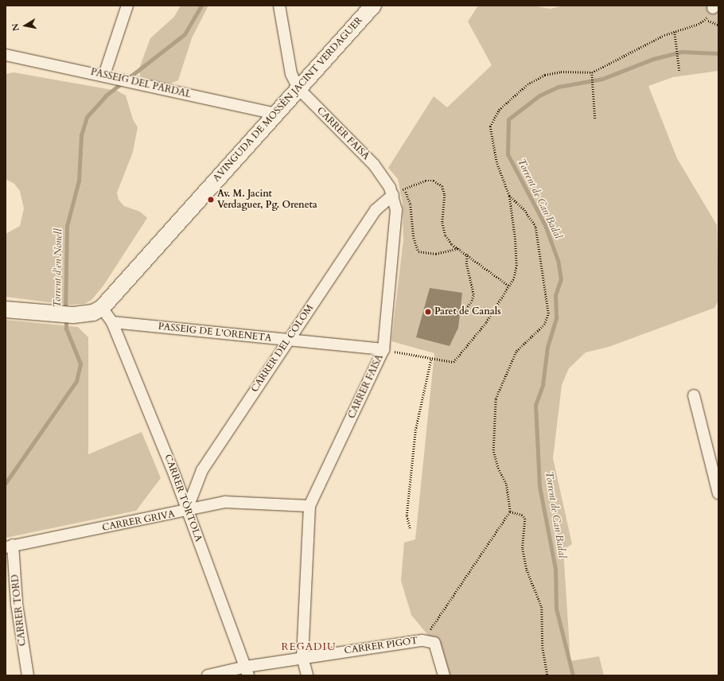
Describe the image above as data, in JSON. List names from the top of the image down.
{
  "streets": {
    "street": [
      "PASSEIG DEL PARDAL",
      "AVINGUDA DE MOSSÈN JACINT VERDAGUER",
      "CARRER FAISÀ",
      "PASSEIG DE L'ORENETA",
      "CARRER DEL COLOM",
      "CARRER TÒRTOLA",
      "CARRER GRIVA",
      "CARRER TORD",
      "CARRER PIGOT"
    ]
  },
  "crossings": [
    ["PASSEIG DEL PARDAL", "AVINGUDA DE MOSSÈN JACINT VERDAGUER"],
    ["AVINGUDA DE MOSSÈN JACINT VERDAGUER", "CARRER FAISÀ"],
    ["CARRER FAISÀ", "PASSEIG DE L'ORENETA"],
    ["CARRER FAISÀ", "CARRER DEL COLOM"],
    ["CARRER FAISÀ", "CARRER GRIVA"],
    ["CARRER FAISÀ", "CARRER PIGOT"],
    ["PASSEIG DE L'ORENETA", "CARRER DEL COLOM"],
    ["PASSEIG DE L'ORENETA", "CARRER TÒRTOLA"],
    ["CARRER DEL COLOM", "CARRER TÒRTOLA"],
    ["CARRER DEL COLOM", "CARRER GRIVA"],
    ["CARRER TÒRTOLA", "CARRER GRIVA"],
    ["CARRER TÒRTOLA", "CARRER PIGOT"],
    ["CARRER GRIVA", "CARRER TORD"]
  ],
  "districts": ["REGADIU"],
  "water": ["Torrent de Can Badal", "Torrent d'en Nonell"],
  "places": ["Av. M. Jacint Verdaguer, Pg. Oreneta", "Paret de Canals"],
  "north": "left"
}
